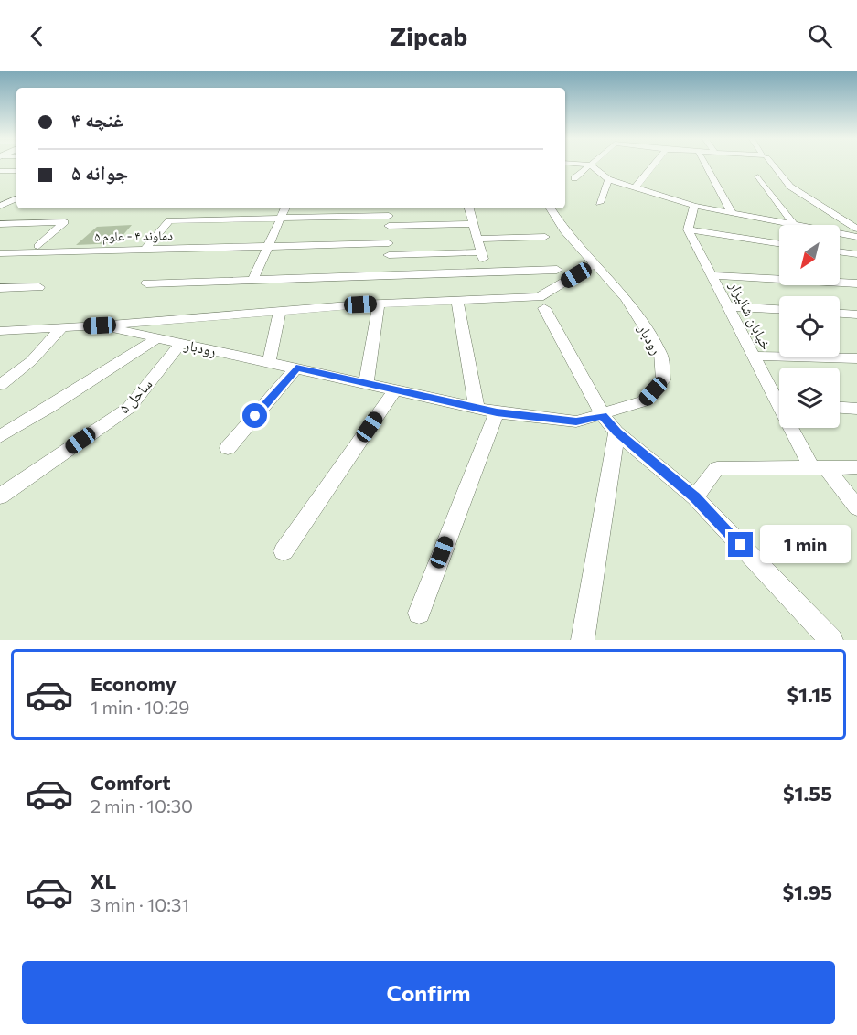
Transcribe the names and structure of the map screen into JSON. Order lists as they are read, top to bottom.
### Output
{
  "streets": {
    "street": [
      "دماوند ۴ - علوم ۵",
      "خیابان شالیزار",
      "رودبار",
      "ساحل ۵"
    ]
  },
  "crossings": [
    ["رودبار", "ساحل ۵"]
  ],
  "north": "bottom left",
  "page": {
    "header": "Zipcab",
    "banner": ["غنچه ۴", "جوانه ۵"],
    "bubble": "1 min",
    "list": [
      {
        "name": "Economy",
        "note": "1 min · 10:29",
        "value": "$1.15"
      },
      {
        "name": "Comfort",
        "note": "2 min · 10:30",
        "value": "$1.55"
      },
      {
        "name": "XL",
        "note": "3 min · 10:31",
        "value": "$1.95"
      }
    ],
    "buttons": "Confirm"
  }
}
